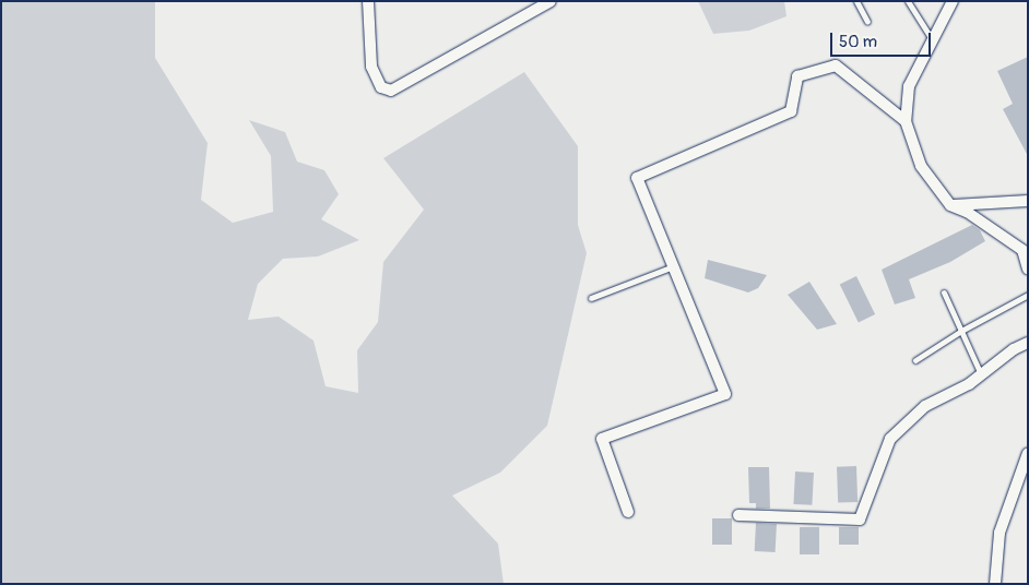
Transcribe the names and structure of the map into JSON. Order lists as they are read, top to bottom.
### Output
{
  "scale_bar": "50 m"
}
